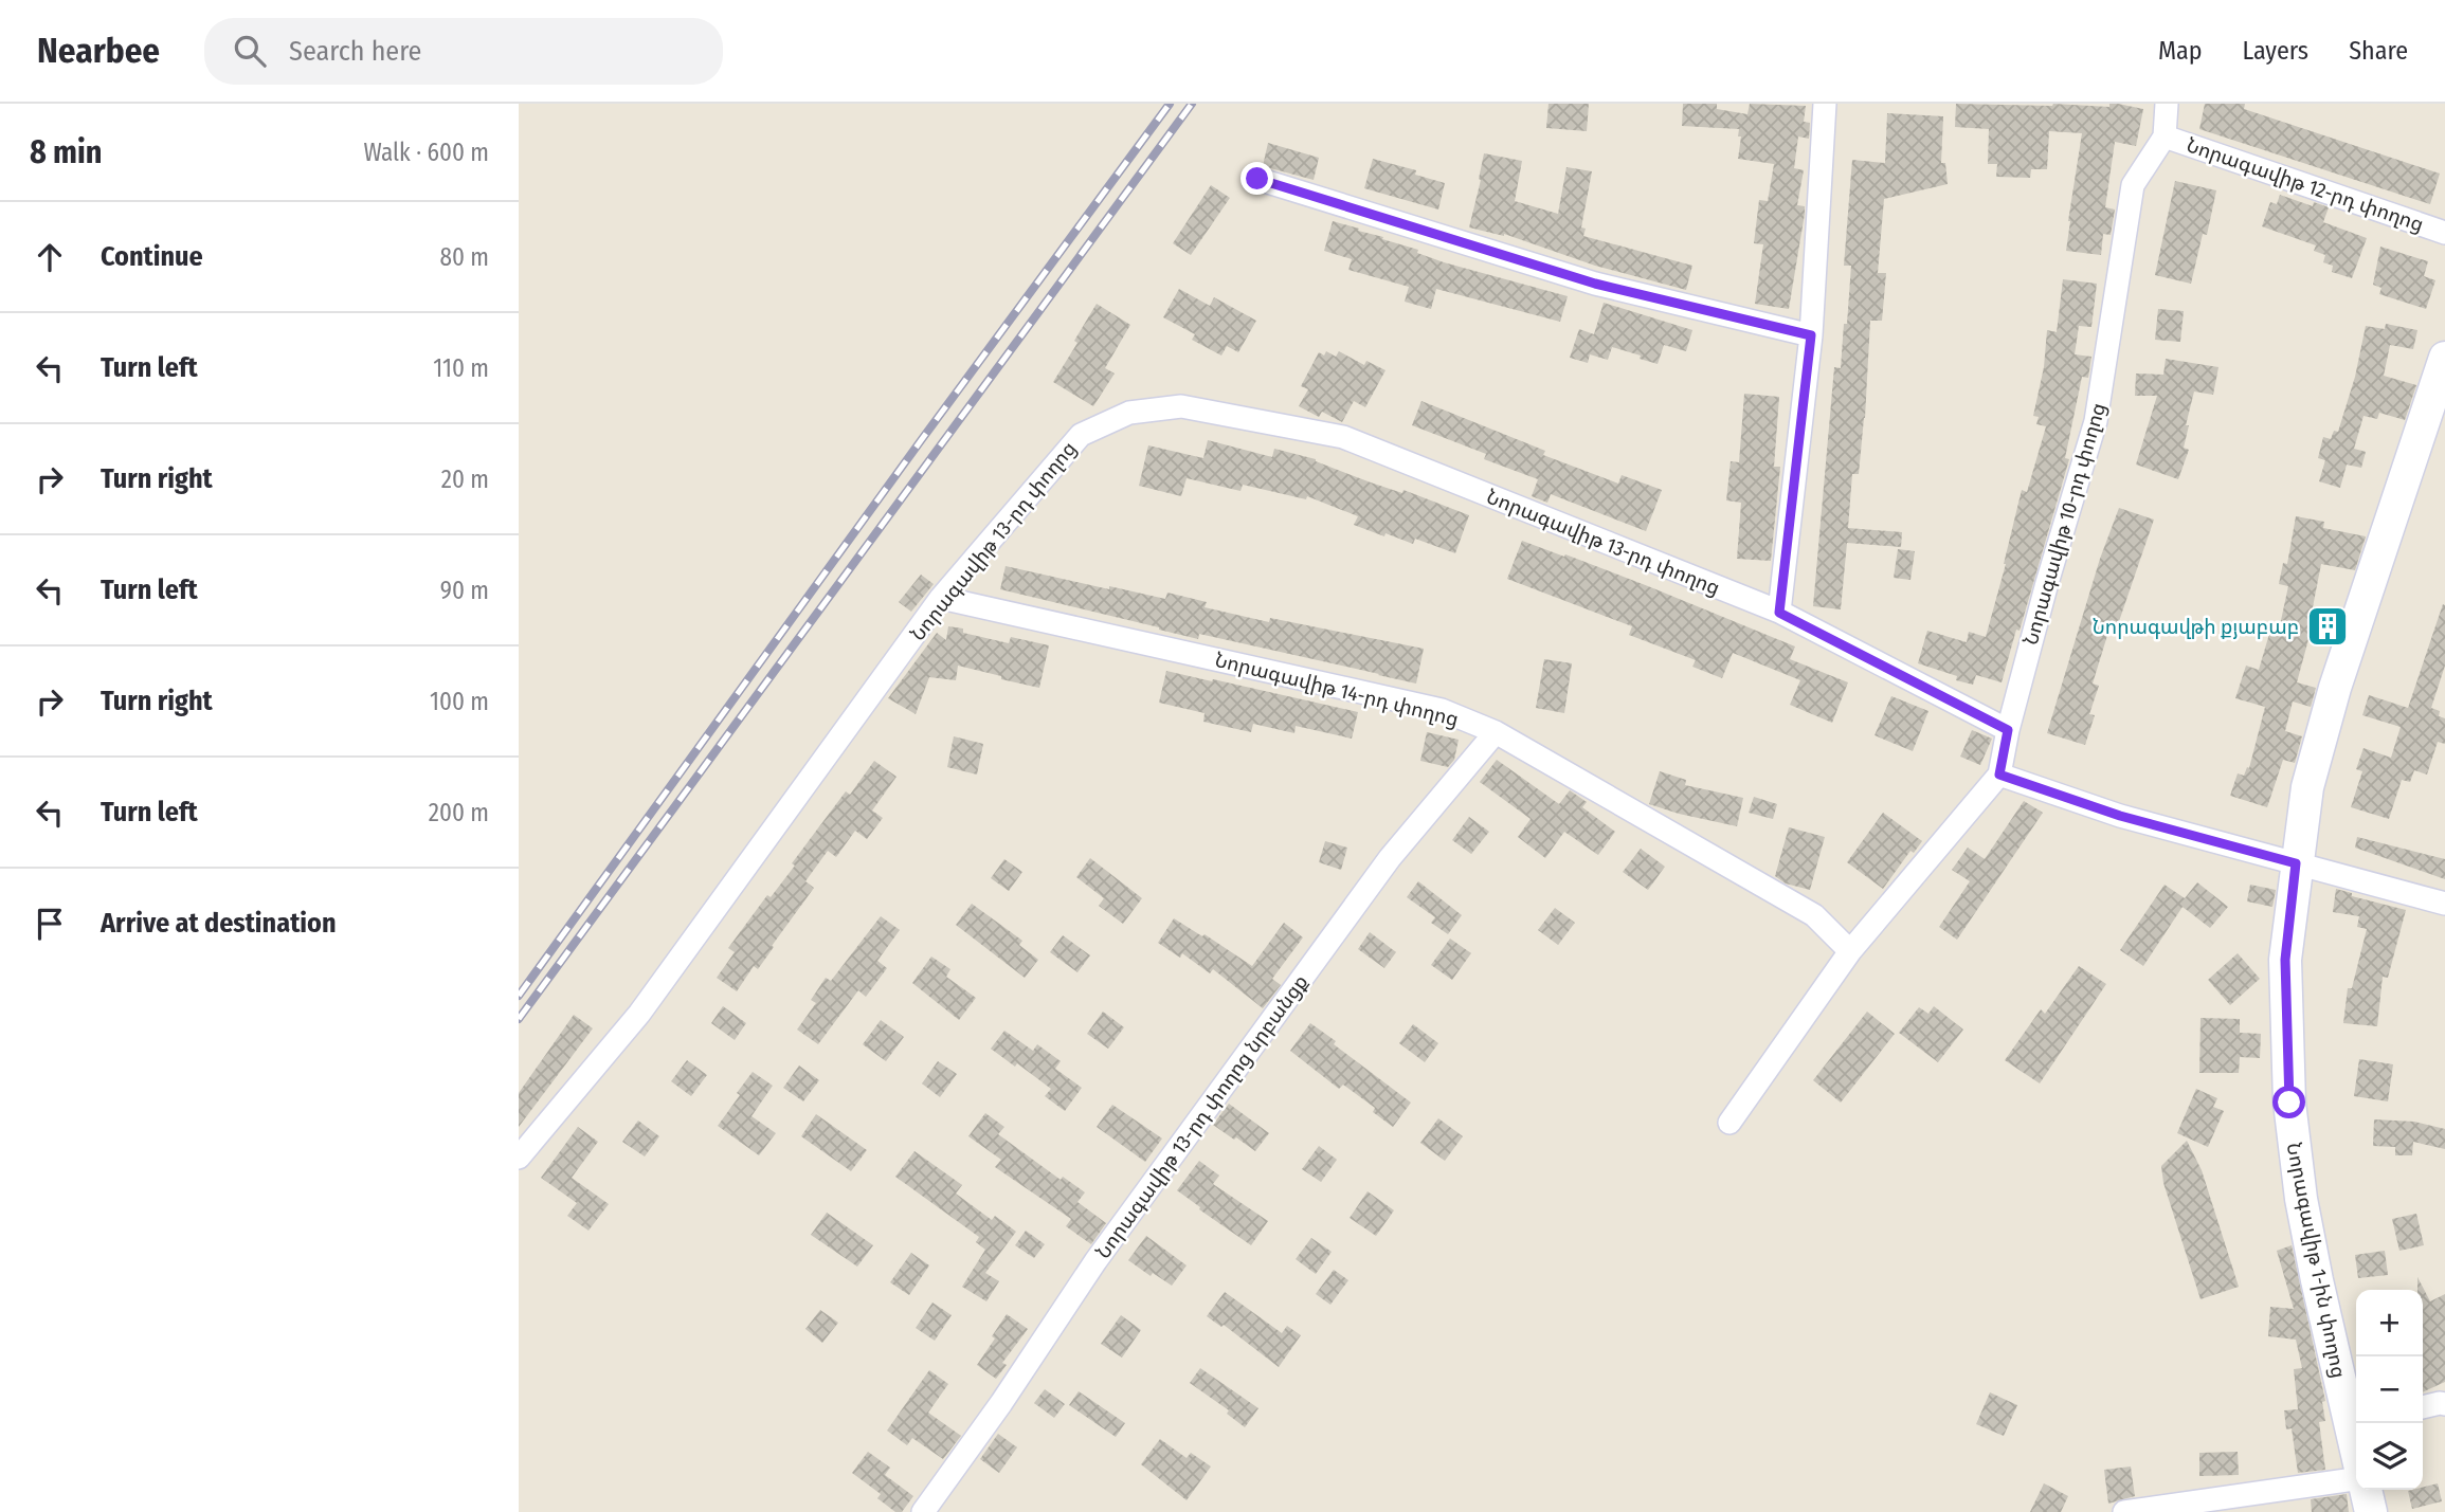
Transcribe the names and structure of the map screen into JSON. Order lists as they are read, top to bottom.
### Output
{
  "streets": {
    "main road": ["Նորագավիթ 1-ին փողոց"],
    "street": [
      "Նորագավիթ 12-րդ փողոց",
      "Նորագավիթ 10-րդ փողոց",
      "Նորագավիթ 13-րդ փողոց",
      "Նորագավիթ 14-րդ փողոց",
      "Նորագավիթ 13-րդ փողոց նրբանցք"
    ]
  },
  "crossings": [
    ["Նորագավիթ 12-րդ փողոց", "Նորագավիթ 10-րդ փողոց"],
    ["Նորագավիթ 10-րդ փողոց", "Նորագավիթ 13-րդ փողոց"],
    ["Նորագավիթ 10-րդ փողոց", "Նորագավիթ 14-րդ փողոց"],
    ["Նորագավիթ 13-րդ փողոց", "Նորագավիթ 14-րդ փողոց"],
    ["Նորագավիթ 14-րդ փողոց", "Նորագավիթ 13-րդ փողոց նրբանցք"]
  ],
  "places": {
    "building": ["Նորագավթի քյաբաբ"]
  },
  "page": {
    "header": "Nearbee",
    "search": "Search here",
    "nav": ["Map", "Layers", "Share"],
    "heading": ["8 min", "Walk · 600 m"],
    "list": [
      ["Continue", "80 m"],
      ["Turn left", "110 m"],
      ["Turn right", "20 m"],
      ["Turn left", "90 m"],
      ["Turn right", "100 m"],
      ["Turn left", "200 m"],
      "Arrive at destination"
    ],
    "map_buttons": ["+", "−"]
  }
}
